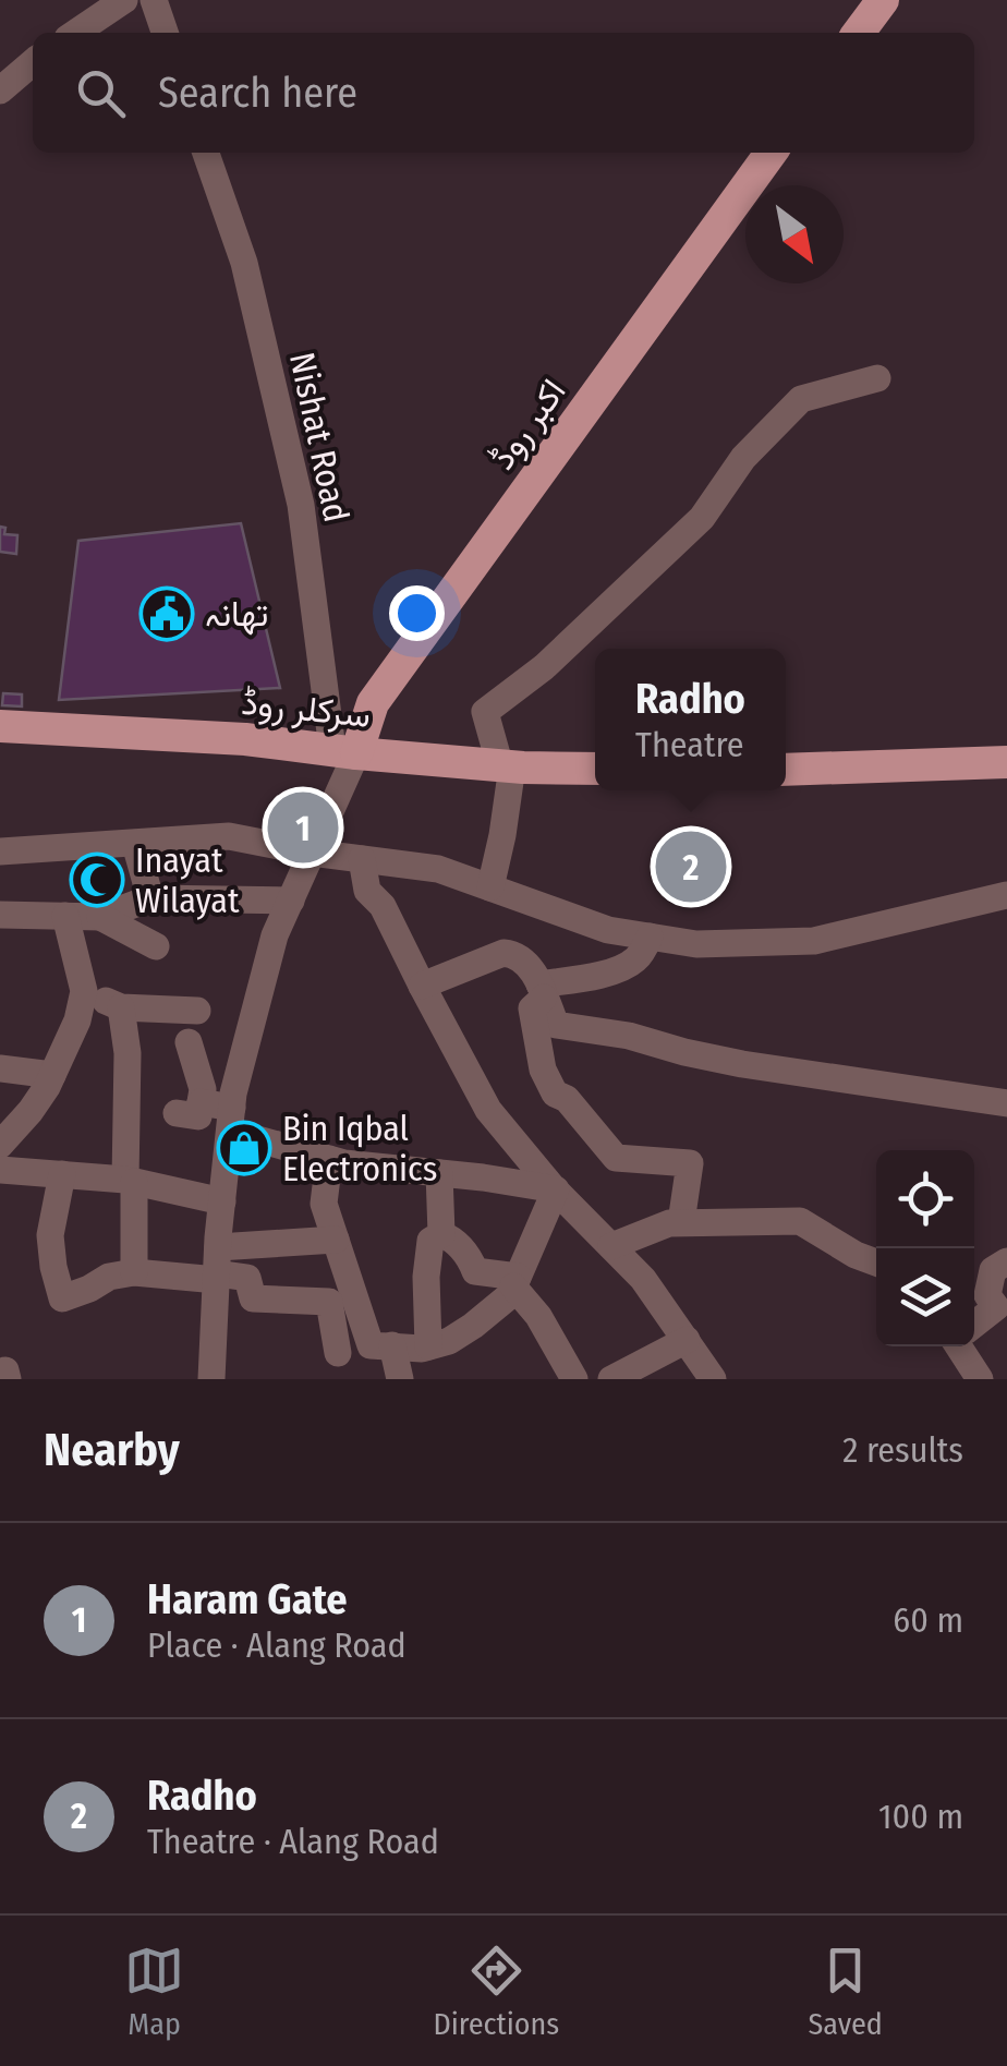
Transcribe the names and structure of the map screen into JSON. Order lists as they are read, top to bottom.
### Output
{
  "streets": {
    "main road": ["اکبر روڈ", "سرکلر روڈ"],
    "street": ["Nishat Road"]
  },
  "crossings": [
    ["اکبر روڈ", "Nishat Road"],
    ["اکبر روڈ", "سرکلر روڈ"],
    ["Nishat Road", "سرکلر روڈ"]
  ],
  "places": {
    "public building": ["تھانہ"],
    "mosque": ["Inayat Wilayat"],
    "shop": ["Bin Iqbal Electronics"]
  },
  "north": "bottom right",
  "page": {
    "search": "Search here",
    "popup": ["Radho", "Theatre"],
    "pins": ["1", "2"],
    "heading": ["Nearby", "2 results"],
    "list": [
      {
        "mark": "1",
        "name": "Haram Gate",
        "note": "Place · Alang Road",
        "value": "60 m"
      },
      {
        "mark": "2",
        "name": "Radho",
        "note": "Theatre · Alang Road",
        "value": "100 m"
      }
    ],
    "nav": ["Map", "Directions", "Saved"]
  }
}
